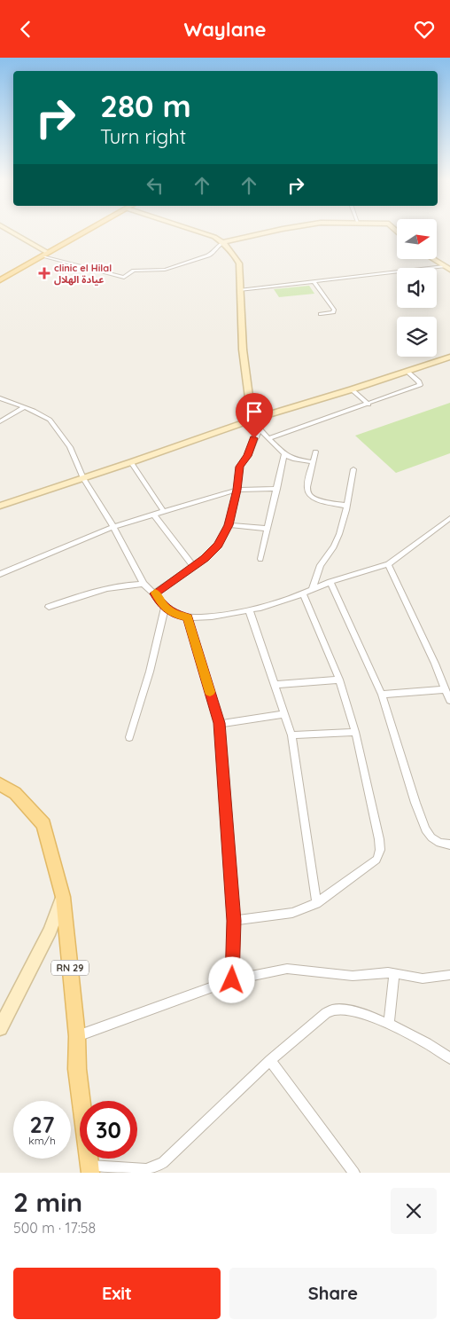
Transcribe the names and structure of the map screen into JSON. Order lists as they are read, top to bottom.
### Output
{
  "streets": {
    "main road": ["RN 29"]
  },
  "places": {
    "health": ["clinic el Hilal عيادة الهلال"]
  },
  "north": "right",
  "page": {
    "header": "Waylane",
    "turn": ["280 m", "Turn right"],
    "speed": "27 km/h",
    "limit": "30",
    "heading": ["2 min", "500 m · 17:58"],
    "buttons": ["Exit", "Share"]
  }
}
